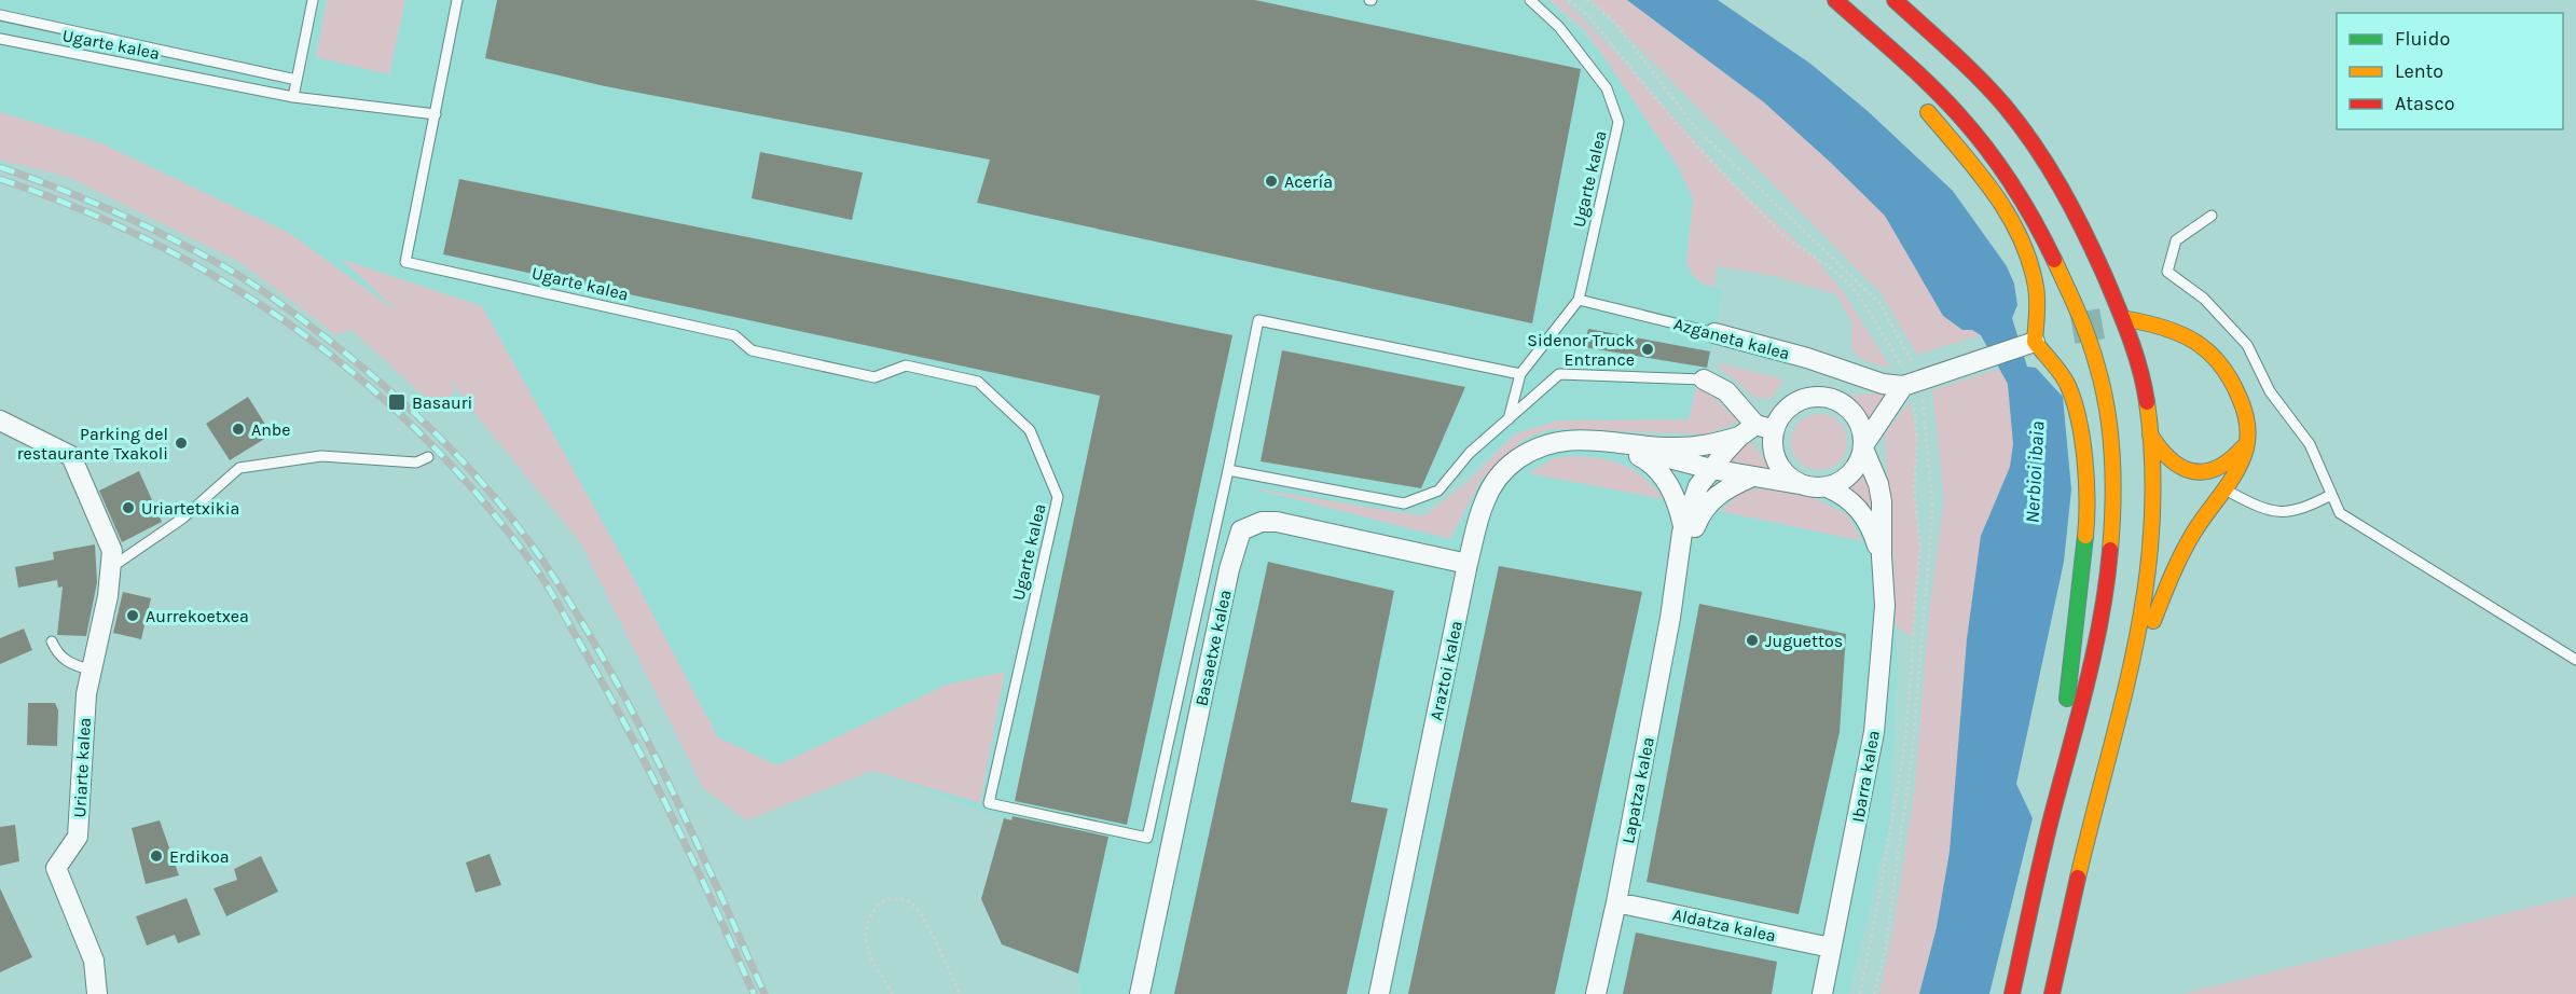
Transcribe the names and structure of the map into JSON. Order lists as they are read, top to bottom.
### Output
{
  "streets": {
    "street": [
      "Azganeta kalea",
      "Basaetxe kalea",
      "Araztoi kalea",
      "Uriarte kalea",
      "Ibarra kalea",
      "Lapatza kalea",
      "Aldatza kalea"
    ],
    "lane": ["Ugarte kalea"]
  },
  "crossings": [
    ["Ugarte kalea", "Azganeta kalea"],
    ["Azganeta kalea", "Araztoi kalea"],
    ["Azganeta kalea", "Ibarra kalea"],
    ["Azganeta kalea", "Lapatza kalea"],
    ["Basaetxe kalea", "Araztoi kalea"],
    ["Ibarra kalea", "Aldatza kalea"],
    ["Lapatza kalea", "Aldatza kalea"]
  ],
  "water": ["Nerbioi ibaia"],
  "places": {
    "other": [
      "Acería",
      "Sidenor Truck Entrance",
      "Anbe",
      "Parking del restaurante Txakoli",
      "Uriartetxikia",
      "Aurrekoetxea",
      "Juguettos",
      "Erdikoa"
    ],
    "transit": ["Basauri"]
  },
  "legend": ["Fluido", "Lento", "Atasco"]
}
